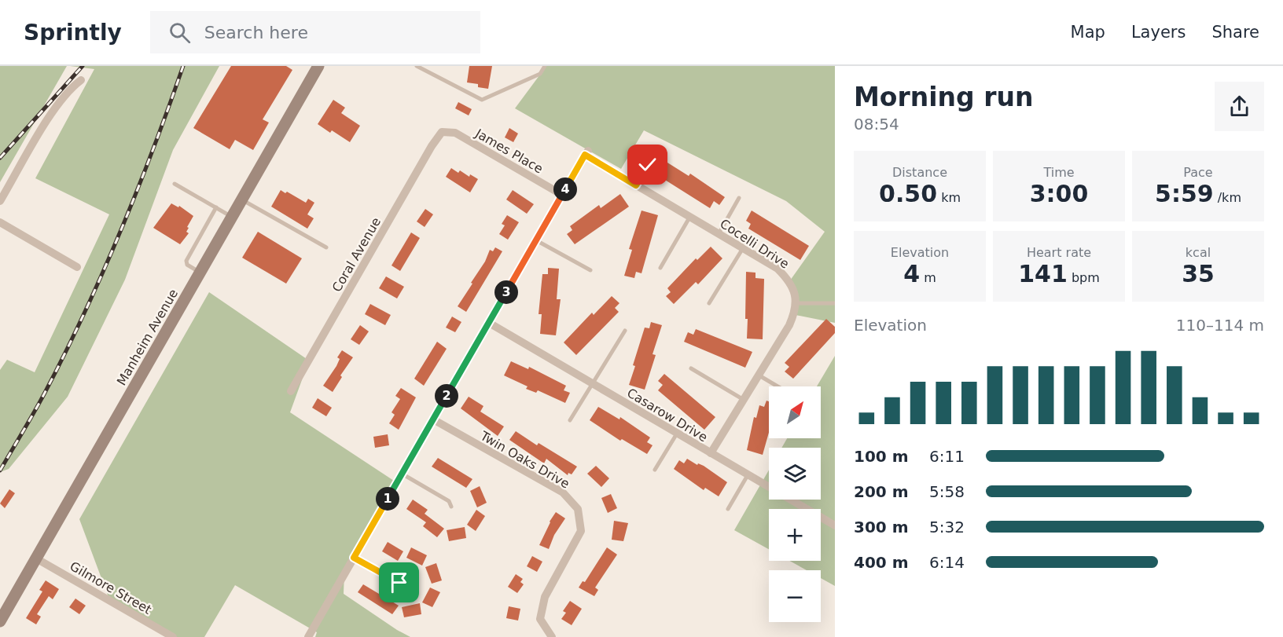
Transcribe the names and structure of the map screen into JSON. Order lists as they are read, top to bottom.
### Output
{
  "streets": {
    "street": [
      "James Place",
      "Cocelli Drive",
      "Coral Avenue",
      "Manheim Avenue",
      "Casarow Drive",
      "Twin Oaks Drive",
      "Gilmore Street"
    ]
  },
  "crossings": [
    ["James Place", "Cocelli Drive"],
    ["James Place", "Coral Avenue"],
    ["Manheim Avenue", "Gilmore Street"]
  ],
  "north": "top right",
  "page": {
    "header": "Sprintly",
    "search": "Search here",
    "nav": ["Map", "Layers", "Share"],
    "heading": ["Morning run", "08:54"],
    "stats": [
      ["Distance", "0.50 km"],
      ["Time", "3:00"],
      ["Pace", "5:59 /km"],
      ["Elevation", "4 m"],
      ["Heart rate", "141 bpm"],
      ["kcal", "35"]
    ],
    "pins": [
      "4",
      "3",
      "2",
      "1"
    ],
    "chart": ["Elevation", "110–114 m"],
    "map_buttons": ["+", "−"],
    "list": [
      {
        "name": "100 m",
        "note": "6:11"
      },
      {
        "name": "200 m",
        "note": "5:58"
      },
      {
        "name": "300 m",
        "note": "5:32"
      },
      {
        "name": "400 m",
        "note": "6:14"
      }
    ]
  }
}
